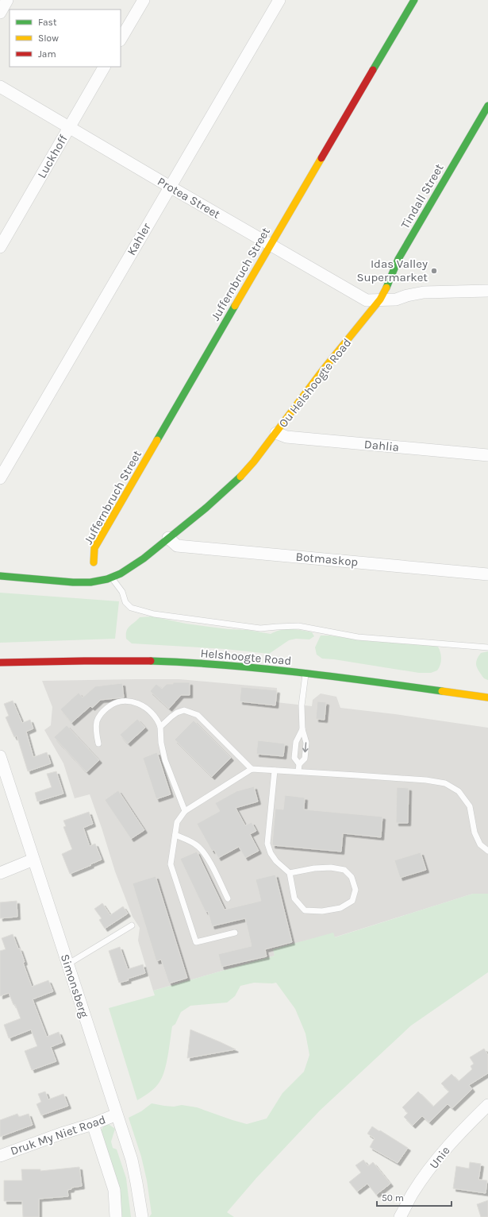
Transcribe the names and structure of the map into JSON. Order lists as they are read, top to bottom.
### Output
{
  "streets": {
    "street": [
      "Luckhoff",
      "Tindall Street",
      "Protea Street",
      "Kahler",
      "Juffernbruch Street",
      "Ou Helshoogte Road",
      "Dahlia",
      "Botmaskop",
      "Helshoogte Road",
      "Simonsberg",
      "Druk My Niet Road",
      "Unie"
    ]
  },
  "crossings": [
    ["Luckhoff", "Protea Street"],
    ["Tindall Street", "Protea Street"],
    ["Tindall Street", "Ou Helshoogte Road"],
    ["Protea Street", "Kahler"],
    ["Protea Street", "Juffernbruch Street"],
    ["Protea Street", "Ou Helshoogte Road"],
    ["Ou Helshoogte Road", "Dahlia"],
    ["Ou Helshoogte Road", "Botmaskop"],
    ["Simonsberg", "Druk My Niet Road"]
  ],
  "places": ["Idas Valley Supermarket"],
  "legend": ["Fast", "Slow", "Jam"],
  "scale_bar": "50 m"
}
